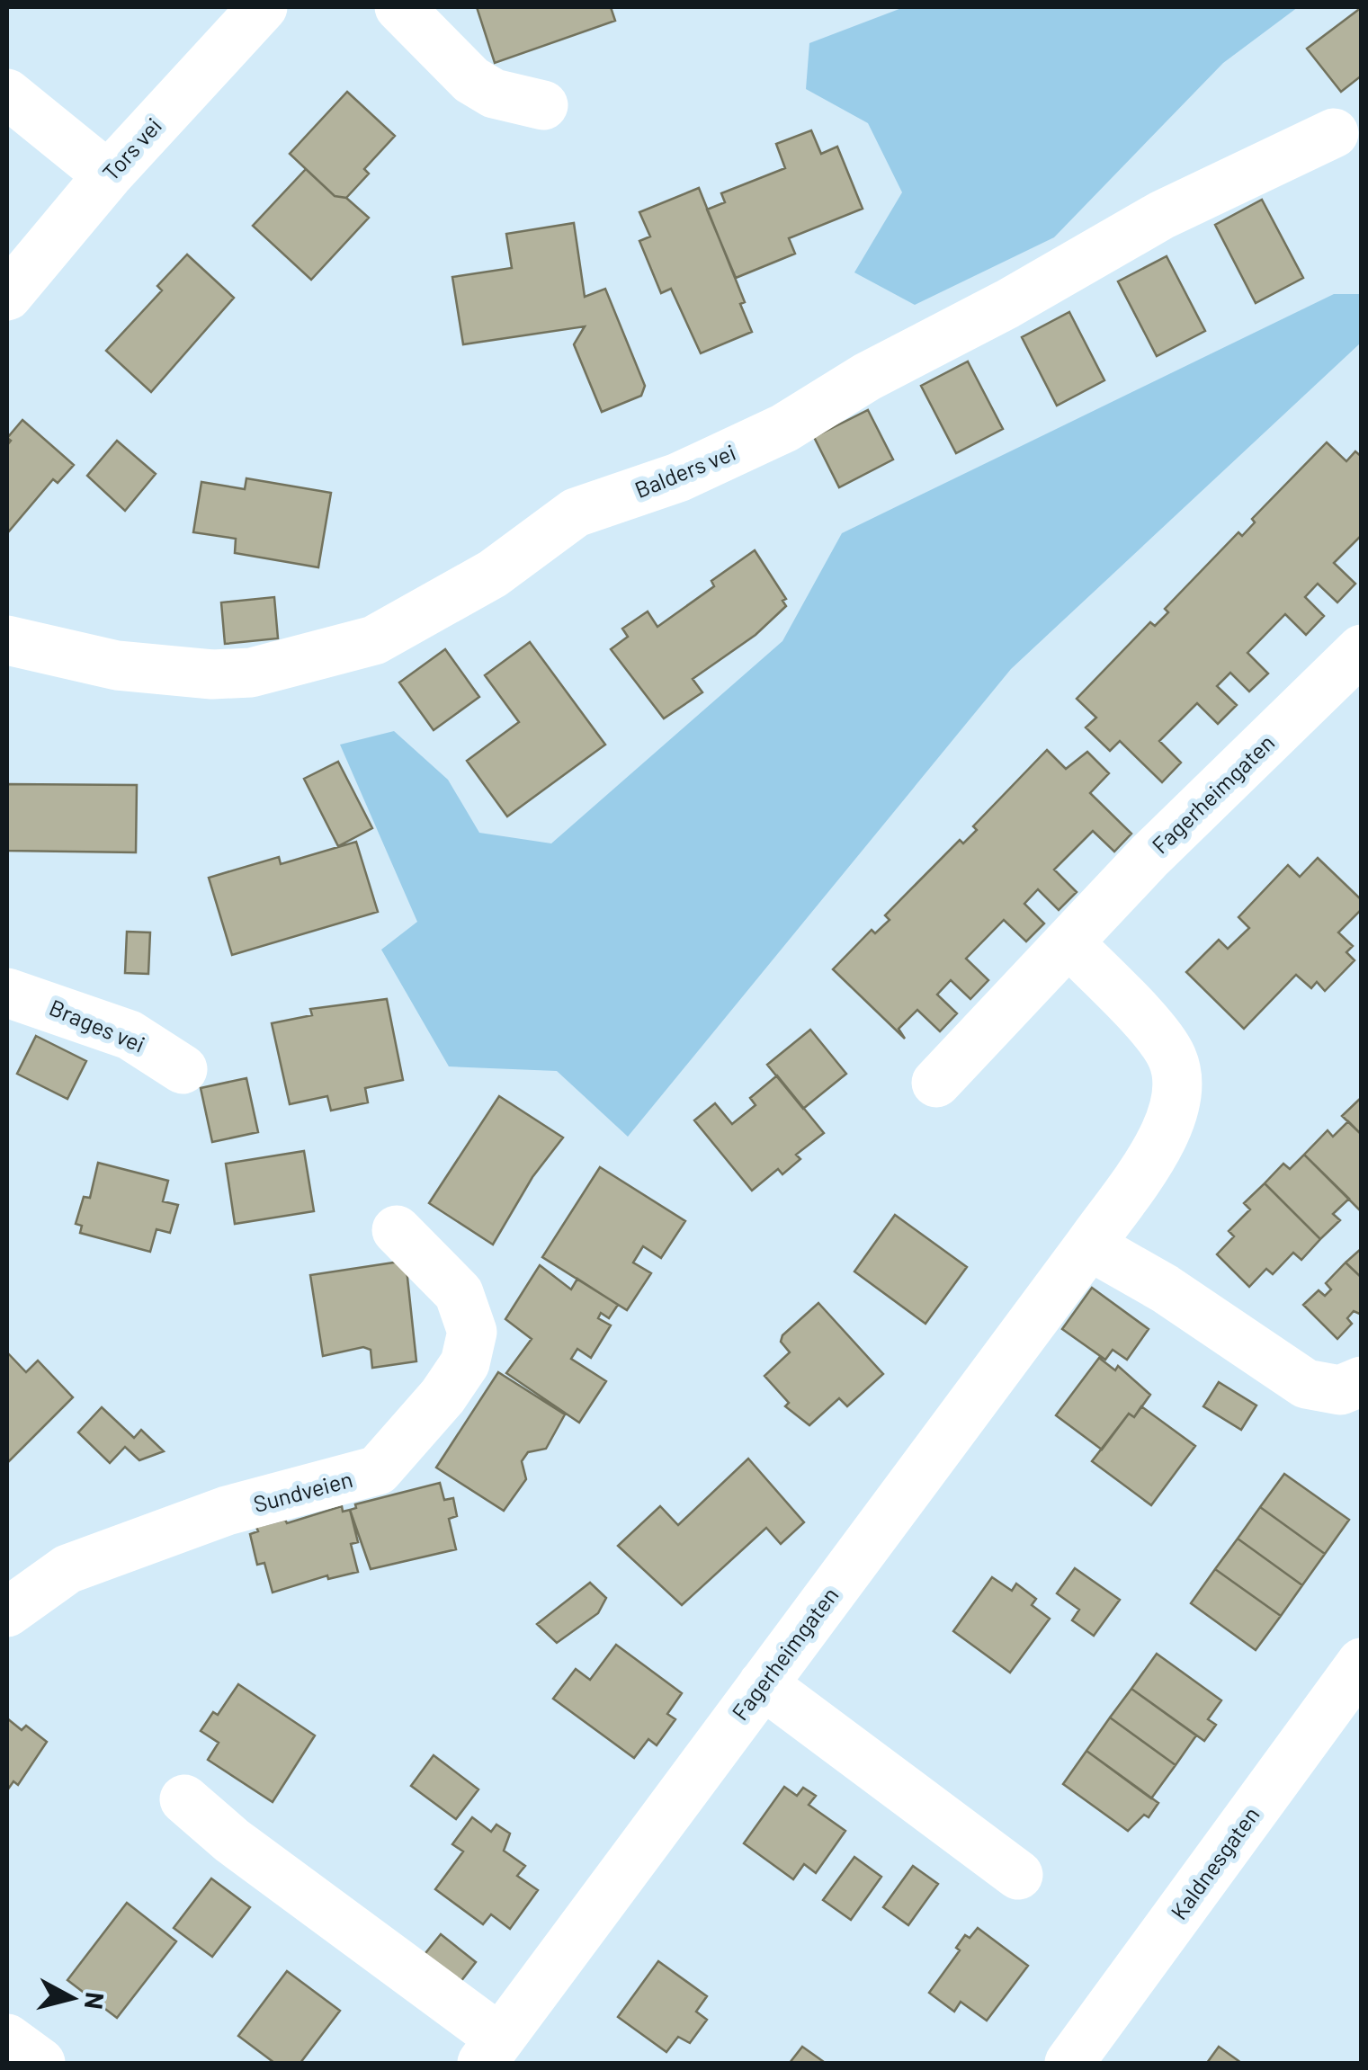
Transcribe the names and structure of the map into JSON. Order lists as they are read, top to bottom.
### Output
{
  "streets": {
    "street": [
      "Tors vei",
      "Balders vei",
      "Fagerheimgaten",
      "Brages vei",
      "Sundveien",
      "Kaldnesgaten"
    ]
  },
  "north": "right"
}
